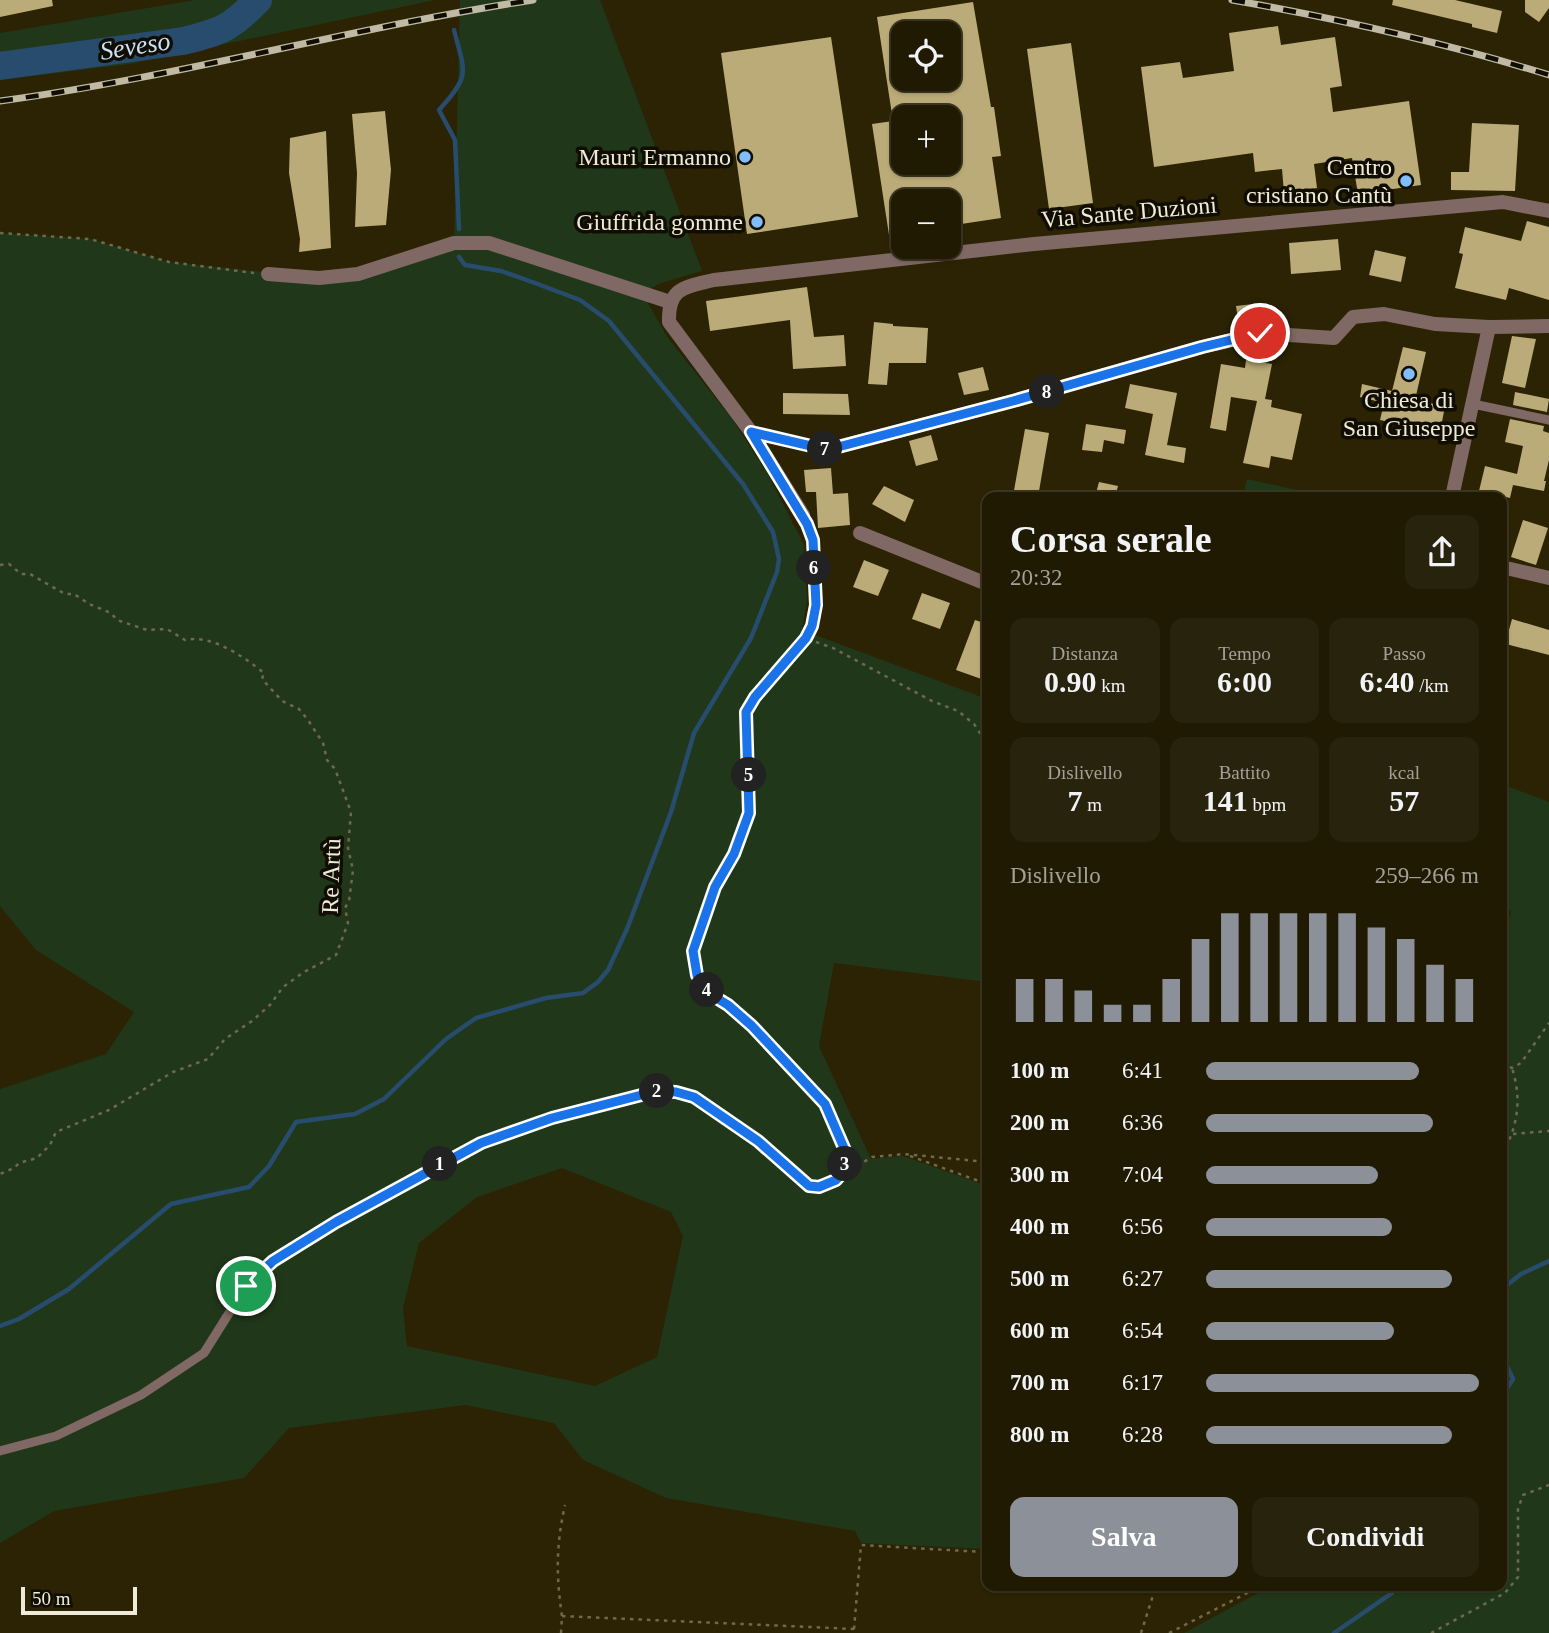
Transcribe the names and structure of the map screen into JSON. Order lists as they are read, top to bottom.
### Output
{
  "streets": {
    "street": ["Via Sante Duzioni"],
    "path": ["Re Artù"]
  },
  "water": ["Seveso"],
  "places": [
    "Mauri Ermanno",
    "Centro cristiano Cantù",
    "Giuffrida gomme",
    "Chiesa di San Giuseppe"
  ],
  "scale_bar": "50 m",
  "page": {
    "map_buttons": ["+", "−"],
    "pins": [
      "8",
      "7",
      "6",
      "5",
      "4",
      "2",
      "1",
      "3"
    ],
    "heading": ["Corsa serale", "20:32"],
    "stats": [
      ["Distanza", "0.90 km"],
      ["Tempo", "6:00"],
      ["Passo", "6:40 /km"],
      ["Dislivello", "7 m"],
      ["Battito", "141 bpm"],
      ["kcal", "57"]
    ],
    "chart": ["Dislivello", "259–266 m"],
    "list": [
      {
        "name": "100 m",
        "note": "6:41"
      },
      {
        "name": "200 m",
        "note": "6:36"
      },
      {
        "name": "300 m",
        "note": "7:04"
      },
      {
        "name": "400 m",
        "note": "6:56"
      },
      {
        "name": "500 m",
        "note": "6:27"
      },
      {
        "name": "600 m",
        "note": "6:54"
      },
      {
        "name": "700 m",
        "note": "6:17"
      },
      {
        "name": "800 m",
        "note": "6:28"
      }
    ],
    "buttons": ["Salva", "Condividi"],
    "scale": "50 m"
  }
}
